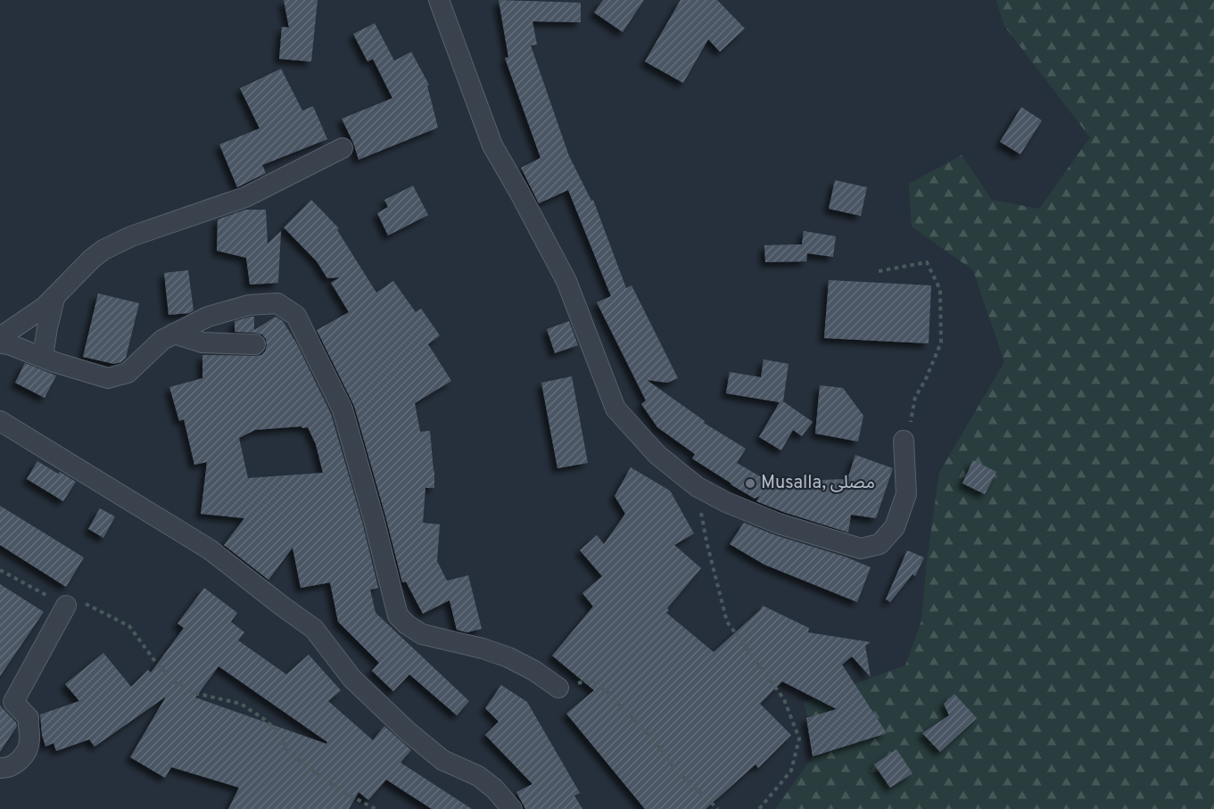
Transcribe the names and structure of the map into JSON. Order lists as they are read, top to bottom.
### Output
{
  "places": ["Musalla, مصلى"]
}
